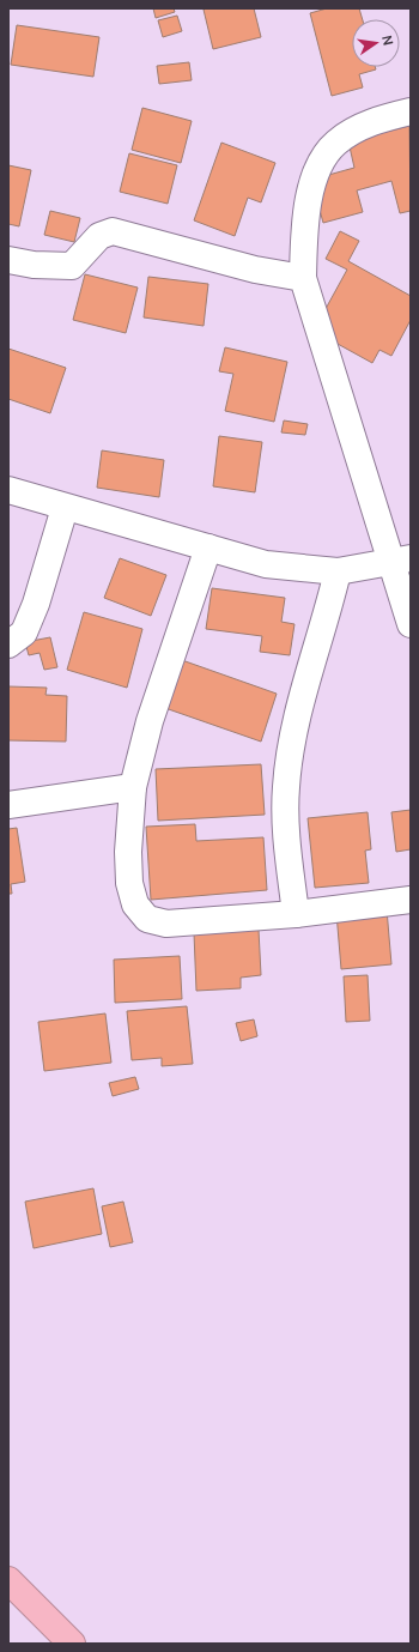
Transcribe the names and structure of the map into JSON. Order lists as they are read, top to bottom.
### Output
{
  "north": "right"
}
